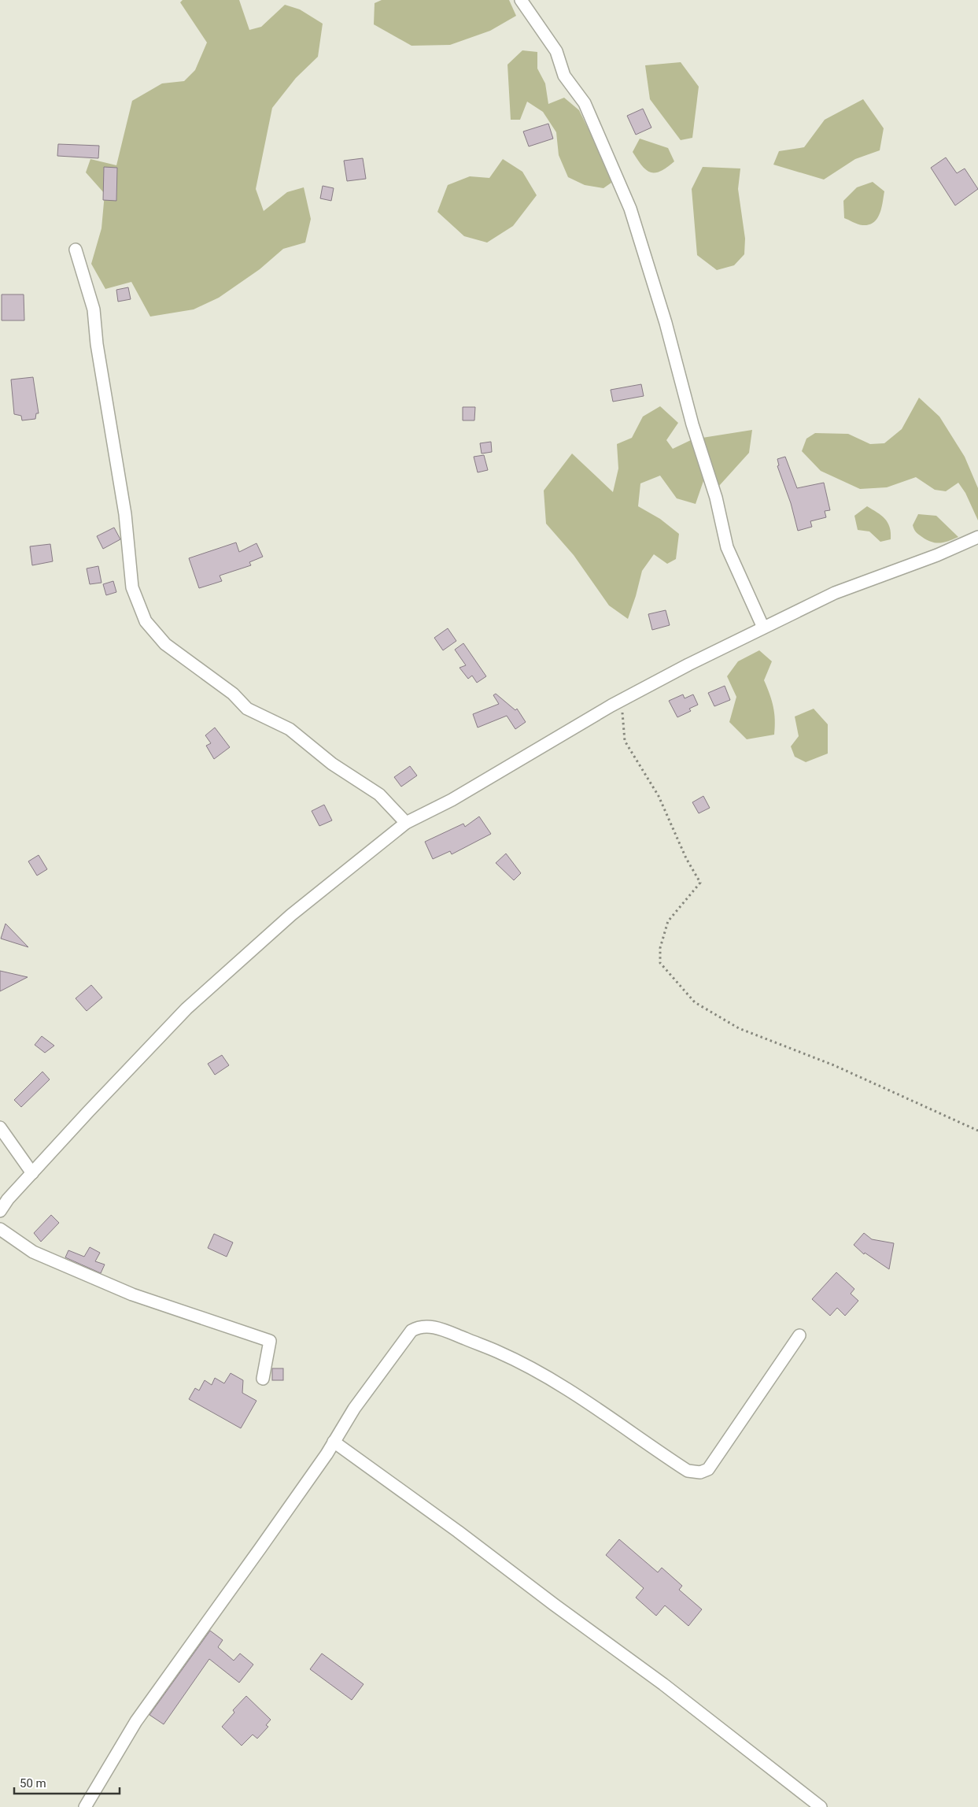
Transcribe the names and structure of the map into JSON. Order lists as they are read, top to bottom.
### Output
{
  "scale_bar": "50 m"
}
